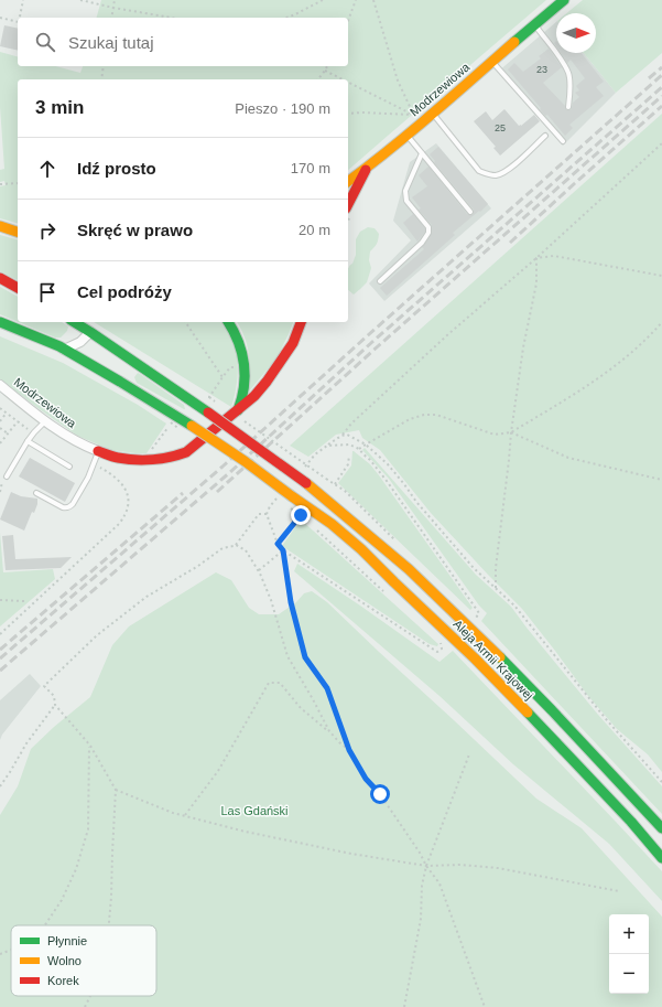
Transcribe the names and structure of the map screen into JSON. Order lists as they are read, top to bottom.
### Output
{
  "streets": {
    "main road": ["Modrzewiowa", "Aleja Armii Krajowej"]
  },
  "parks": ["Las Gdański"],
  "house_numbers": ["23", "25"],
  "legend": ["Płynnie", "Wolno", "Korek"],
  "north": "right",
  "page": {
    "search": "Szukaj tutaj",
    "heading": ["3 min", "Pieszo · 190 m"],
    "list": [
      ["Idź prosto", "170 m"],
      ["Skręć w prawo", "20 m"],
      "Cel podróży"
    ],
    "map_buttons": ["+", "−"]
  }
}
